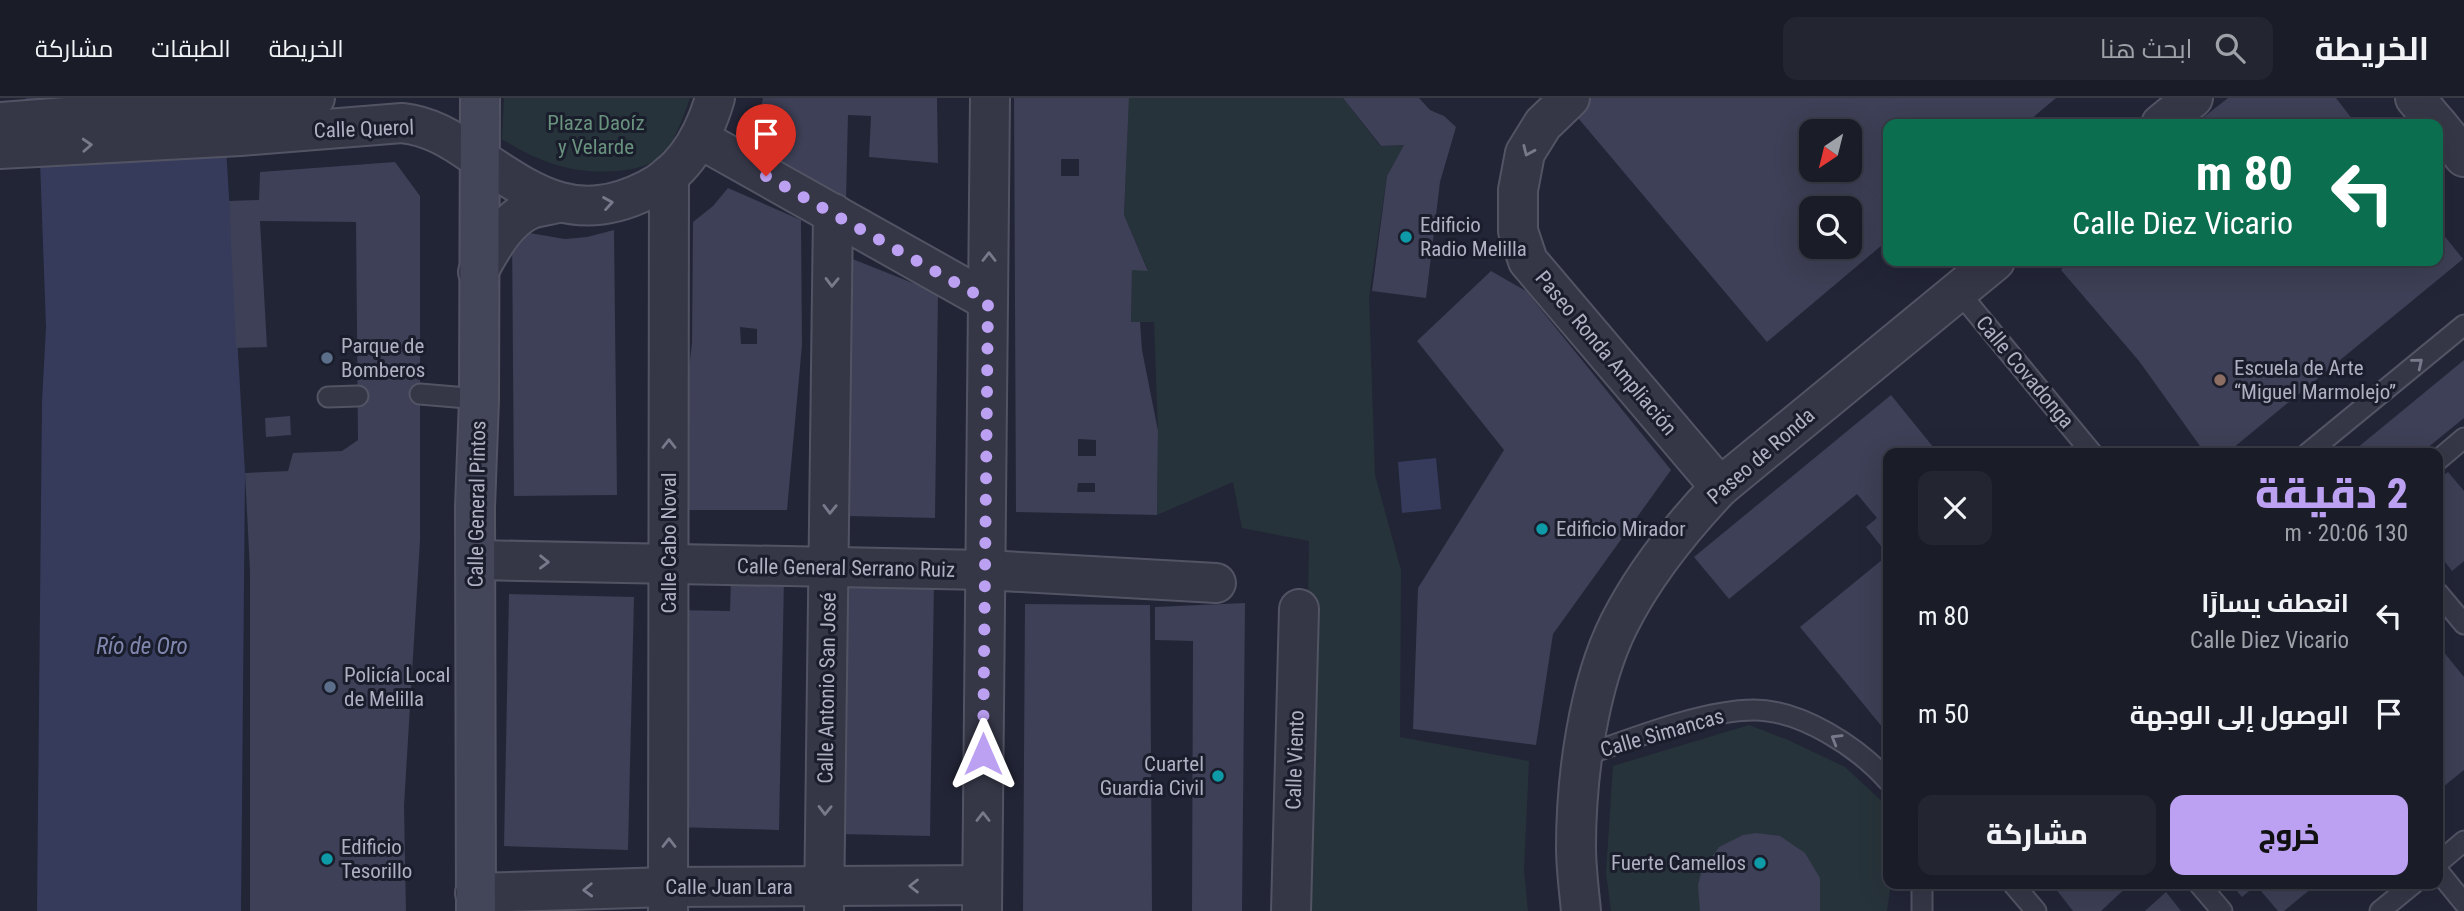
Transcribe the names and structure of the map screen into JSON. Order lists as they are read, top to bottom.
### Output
{
  "streets": {
    "street": [
      "Calle Querol",
      "Paseo Ronda Ampliación",
      "Paseo de Ronda",
      "Calle General Pintos",
      "Calle Cabo Noval",
      "Calle General Serrano Ruiz",
      "Calle Antonio San José",
      "Calle Viento",
      "Calle Juan Lara"
    ],
    "lane": ["Calle Covadonga", "Calle Simancas"]
  },
  "crossings": [
    ["Calle Querol", "Calle General Pintos"],
    ["Paseo Ronda Ampliación", "Paseo de Ronda"],
    ["Calle Covadonga", "Paseo de Ronda"],
    ["Paseo de Ronda", "Calle Simancas"],
    ["Calle General Pintos", "Calle General Serrano Ruiz"],
    ["Calle General Pintos", "Calle Juan Lara"],
    ["Calle Cabo Noval", "Calle General Serrano Ruiz"],
    ["Calle Cabo Noval", "Calle Juan Lara"],
    ["Calle General Serrano Ruiz", "Calle Antonio San José"],
    ["Calle Antonio San José", "Calle Juan Lara"]
  ],
  "one_way": ["Paseo Ronda Ampliación", "Calle Simancas", "Calle Juan Lara"],
  "water": ["Río de Oro"],
  "parks": ["Plaza Daoíz y Velarde"],
  "places": [
    "Edificio Radio Melilla",
    "Parque de Bomberos",
    "Escuela de Arte “Miguel Marmolejo”",
    "Edificio Mirador",
    "Policía Local de Melilla",
    "Cuartel Guardia Civil",
    "Edificio Tesorillo",
    "Fuerte Camellos"
  ],
  "north": "bottom left",
  "page": {
    "header": "الخريطة",
    "search": "ابحث هنا",
    "nav": ["الخريطة", "الطبقات", "مشاركة"],
    "turn": ["80 m", "Calle Diez Vicario"],
    "heading": ["2 دقيقة", "130 m · 20:06"],
    "list": [
      {
        "name": "انعطف يسارًا",
        "note": "Calle Diez Vicario",
        "value": "80 m"
      },
      {
        "name": "الوصول إلى الوجهة",
        "value": "50 m"
      }
    ],
    "buttons": ["خروج", "مشاركة"]
  }
}
